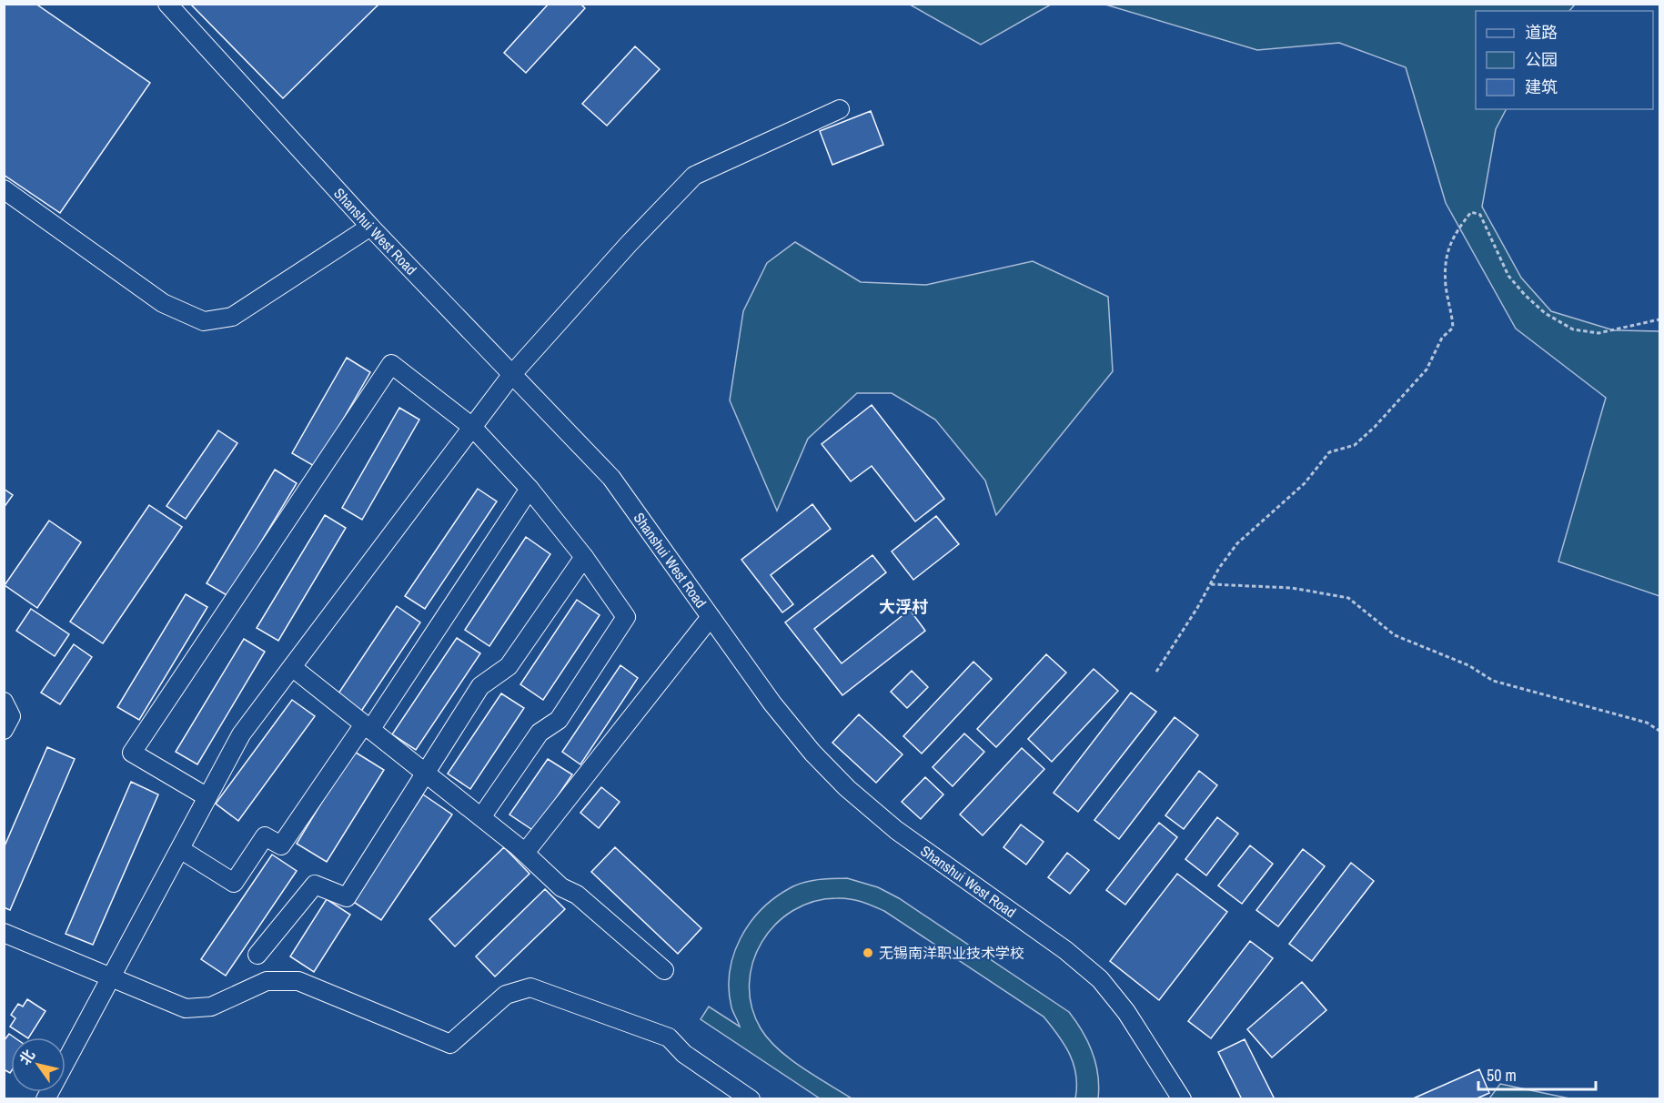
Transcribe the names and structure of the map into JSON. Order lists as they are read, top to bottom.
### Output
{
  "streets": {
    "street": ["Shanshui West Road"]
  },
  "districts": ["大浮村"],
  "places": ["无锡南洋职业技术学校"],
  "legend": ["道路", "公园", "建筑"],
  "scale_bar": "50 m",
  "north": "top left"
}
